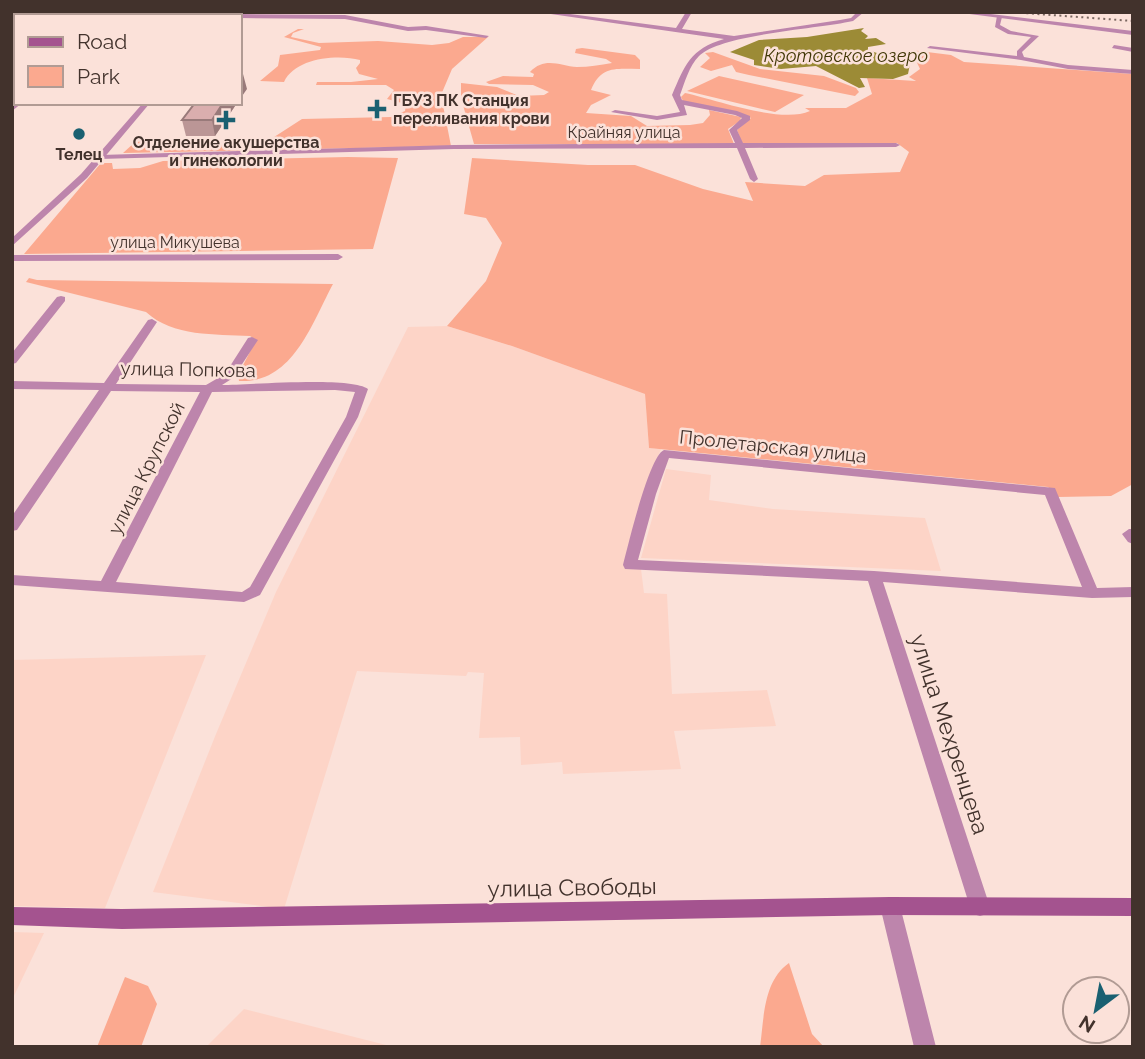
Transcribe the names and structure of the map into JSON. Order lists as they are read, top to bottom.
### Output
{
  "streets": {
    "main road": ["улица Свободы"],
    "street": [
      "Крайняя улица",
      "улица Микушева",
      "улица Попкова",
      "Пролетарская улица",
      "улица Крупской",
      "улица Мехренцева"
    ]
  },
  "crossings": [
    ["улица Попкова", "улица Крупской"],
    ["Пролетарская улица", "улица Мехренцева"],
    ["улица Мехренцева", "улица Свободы"]
  ],
  "water": ["Кротовское озеро"],
  "places": {
    "health": ["ГБУЗ ПК Станция переливания крови", "Отделение акушерства и гинекологии"],
    "other": ["Телец"]
  },
  "legend": ["Road", "Park"],
  "north": "bottom left"
}
